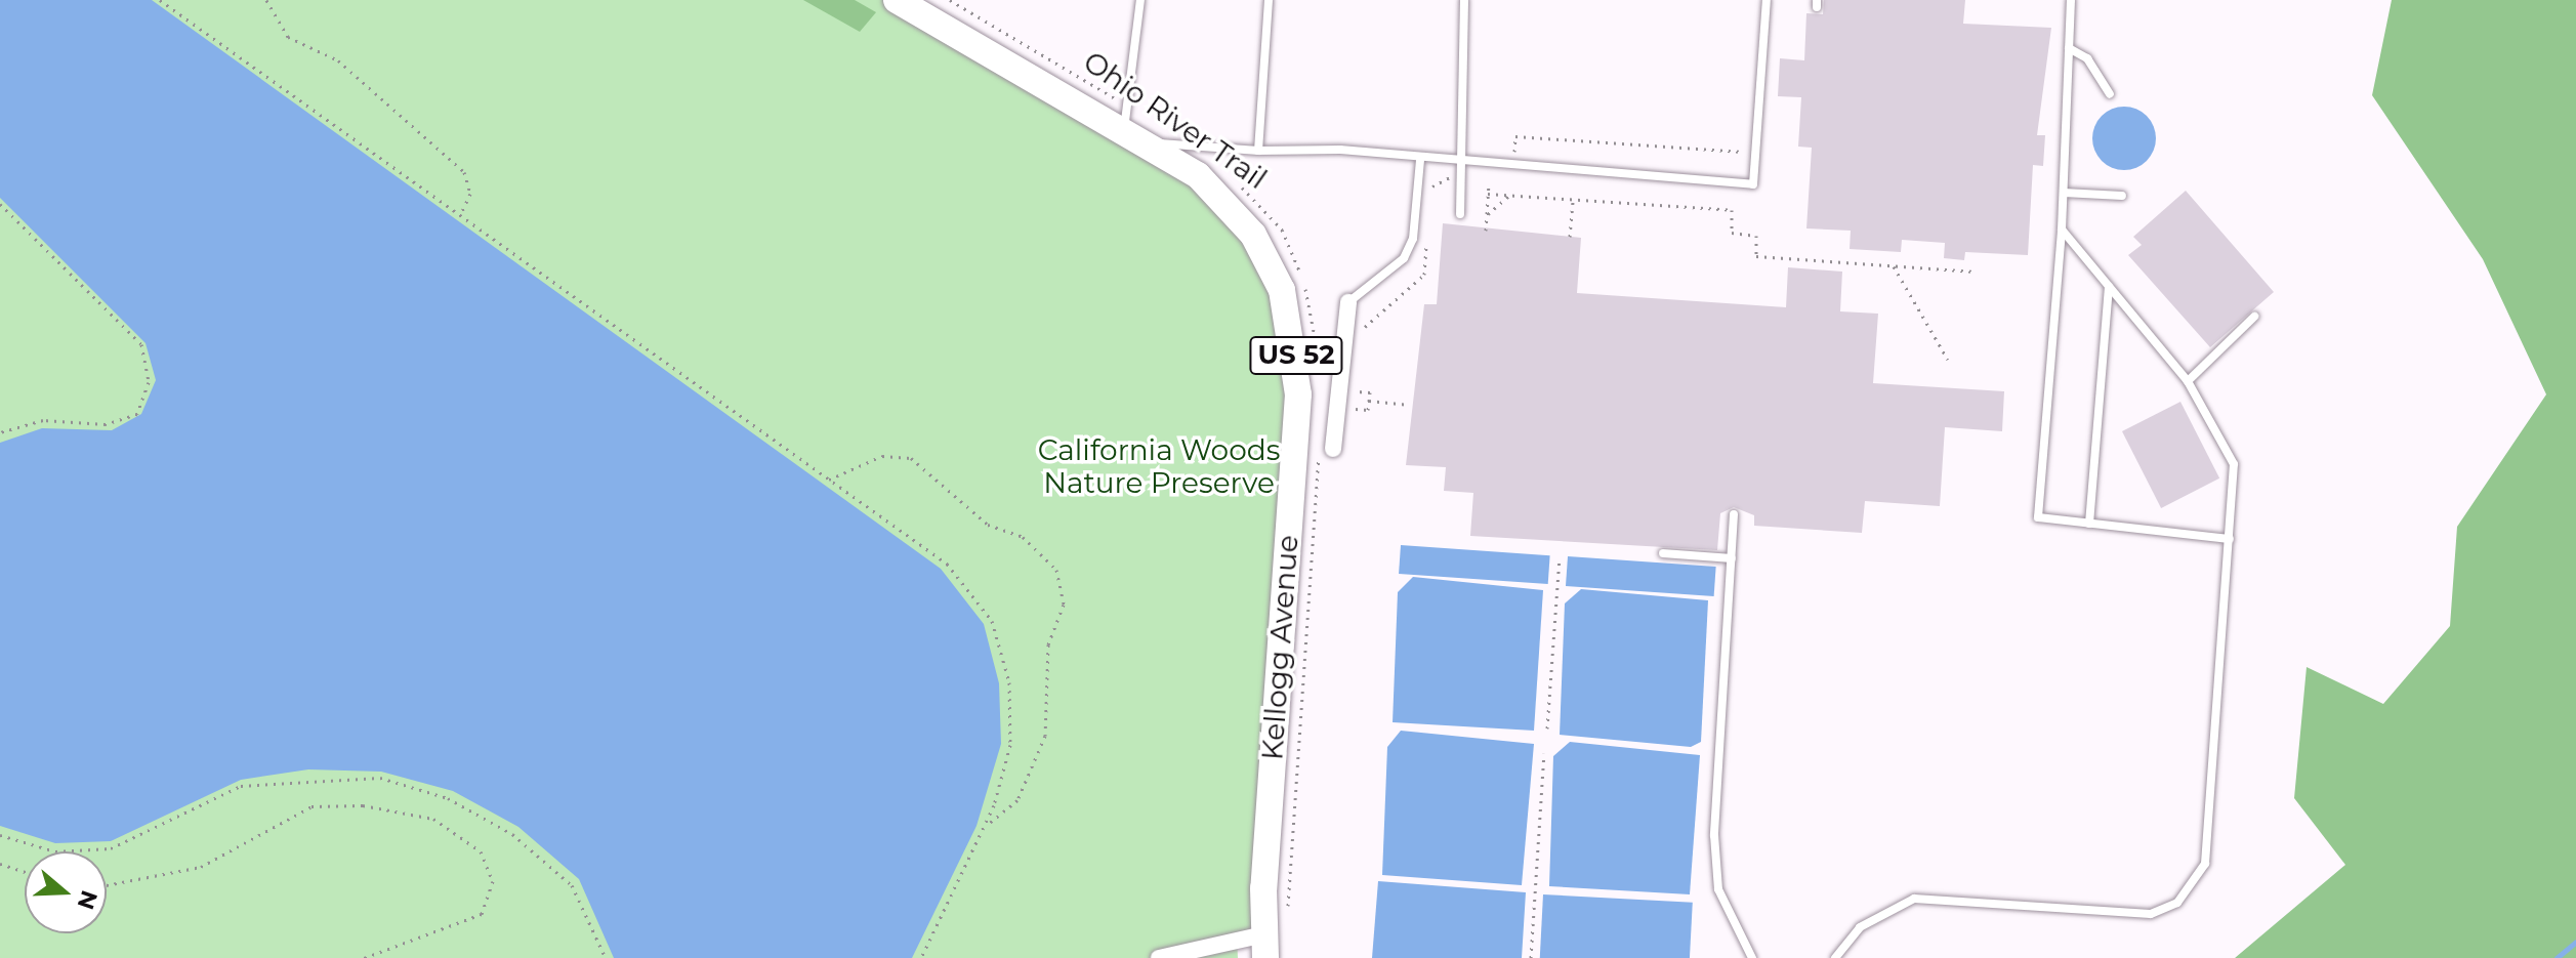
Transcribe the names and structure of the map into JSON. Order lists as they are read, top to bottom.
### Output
{
  "streets": {
    "main road": ["US 52", "Kellogg Avenue"],
    "path": ["Ohio River Trail"]
  },
  "crossings": [
    ["Ohio River Trail", "Kellogg Avenue"]
  ],
  "parks": ["California Woods Nature Preserve"],
  "north": "right"
}
